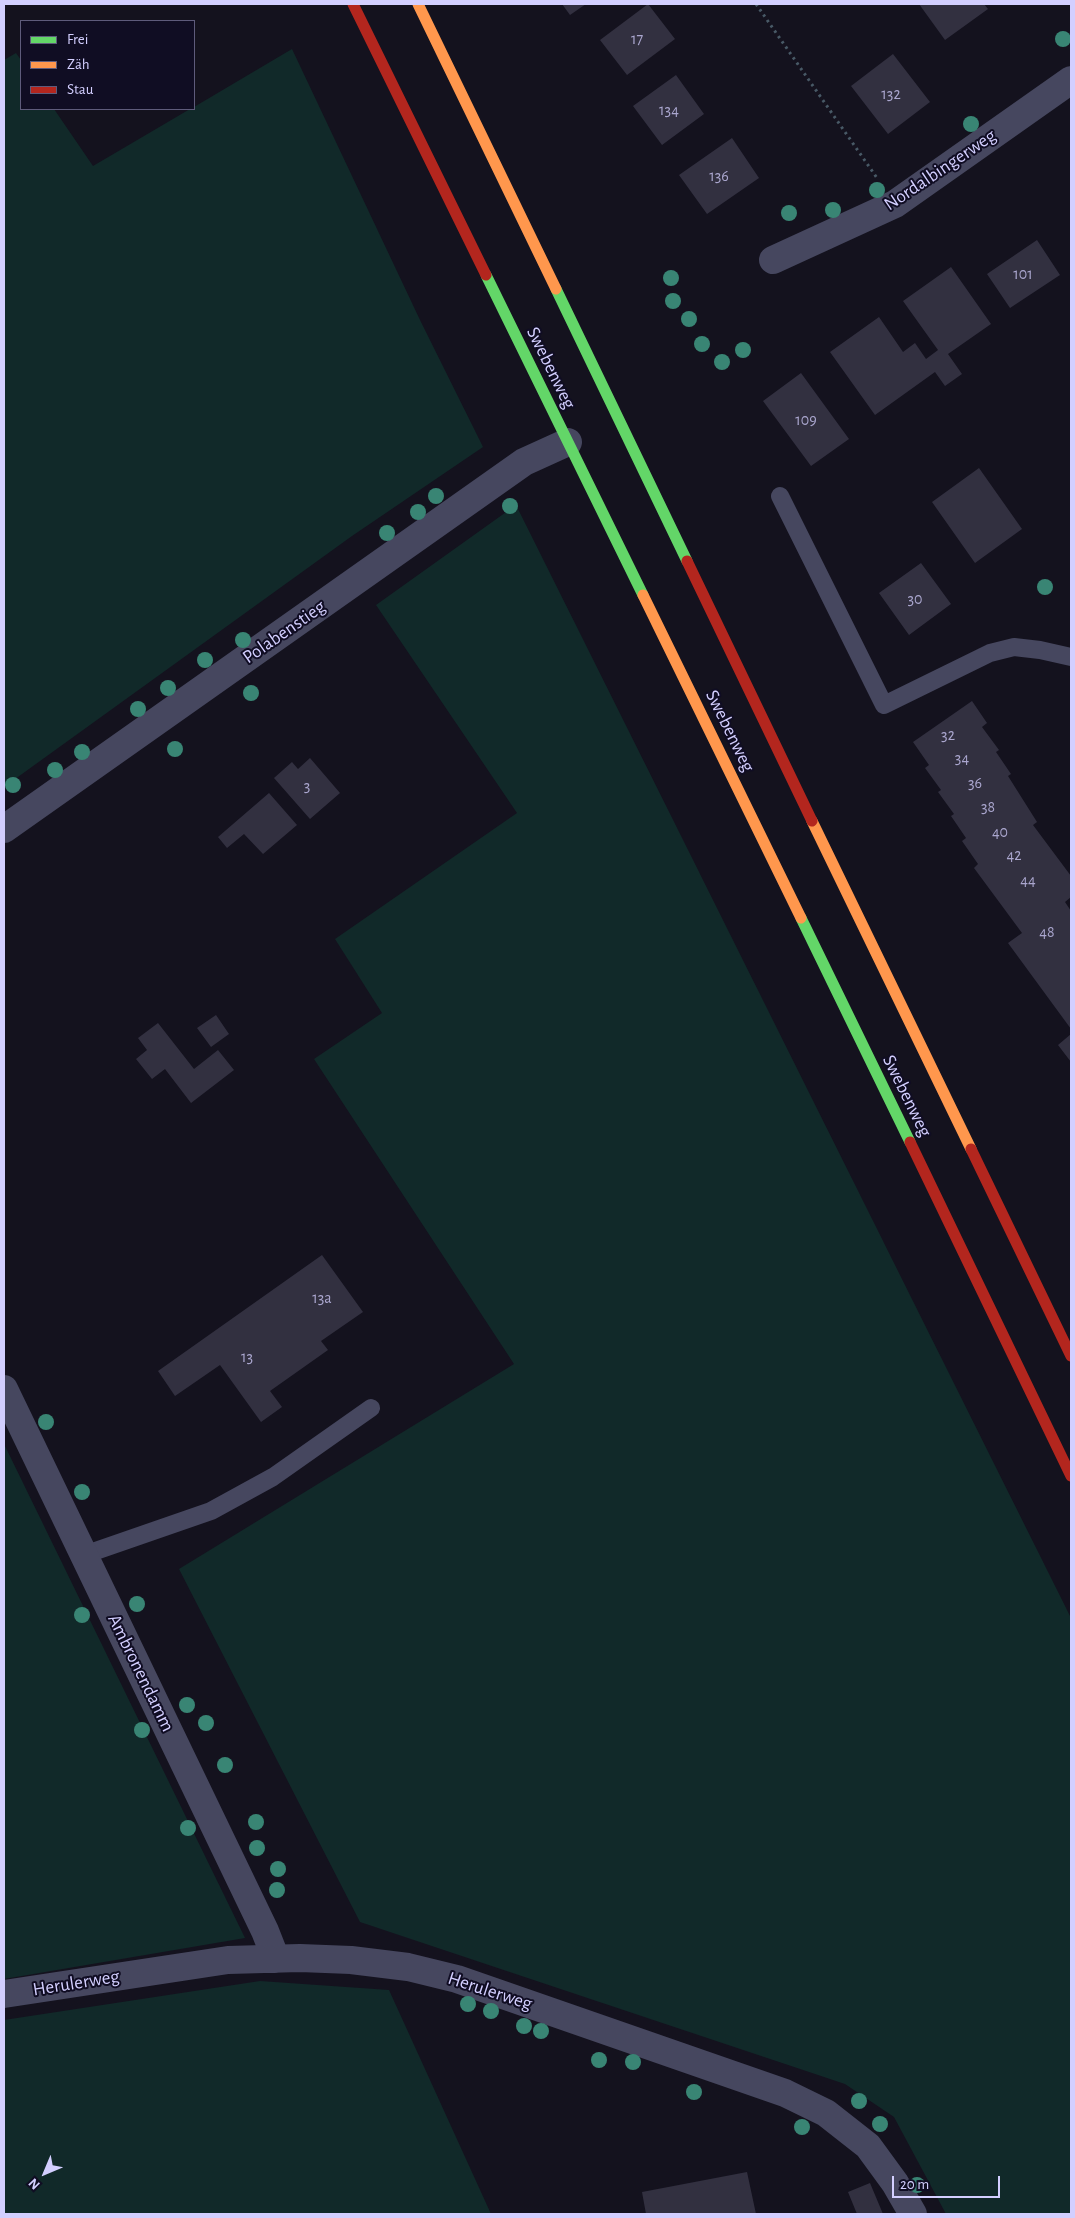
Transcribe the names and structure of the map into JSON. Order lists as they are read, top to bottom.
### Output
{
  "streets": {
    "main road": ["Swebenweg"],
    "street": [
      "Nordalbingerweg",
      "Polabenstieg",
      "Ambronendamm",
      "Herulerweg"
    ]
  },
  "crossings": [
    ["Swebenweg", "Polabenstieg"],
    ["Ambronendamm", "Herulerweg"]
  ],
  "house_numbers": [
    "17",
    "132",
    "134",
    "136",
    "101",
    "109",
    "30",
    "32",
    "34",
    "36",
    "3",
    "38",
    "40",
    "42",
    "44",
    "48",
    "13a",
    "13"
  ],
  "legend": ["Frei", "Zäh", "Stau"],
  "scale_bar": "20 m",
  "north": "bottom left"
}
